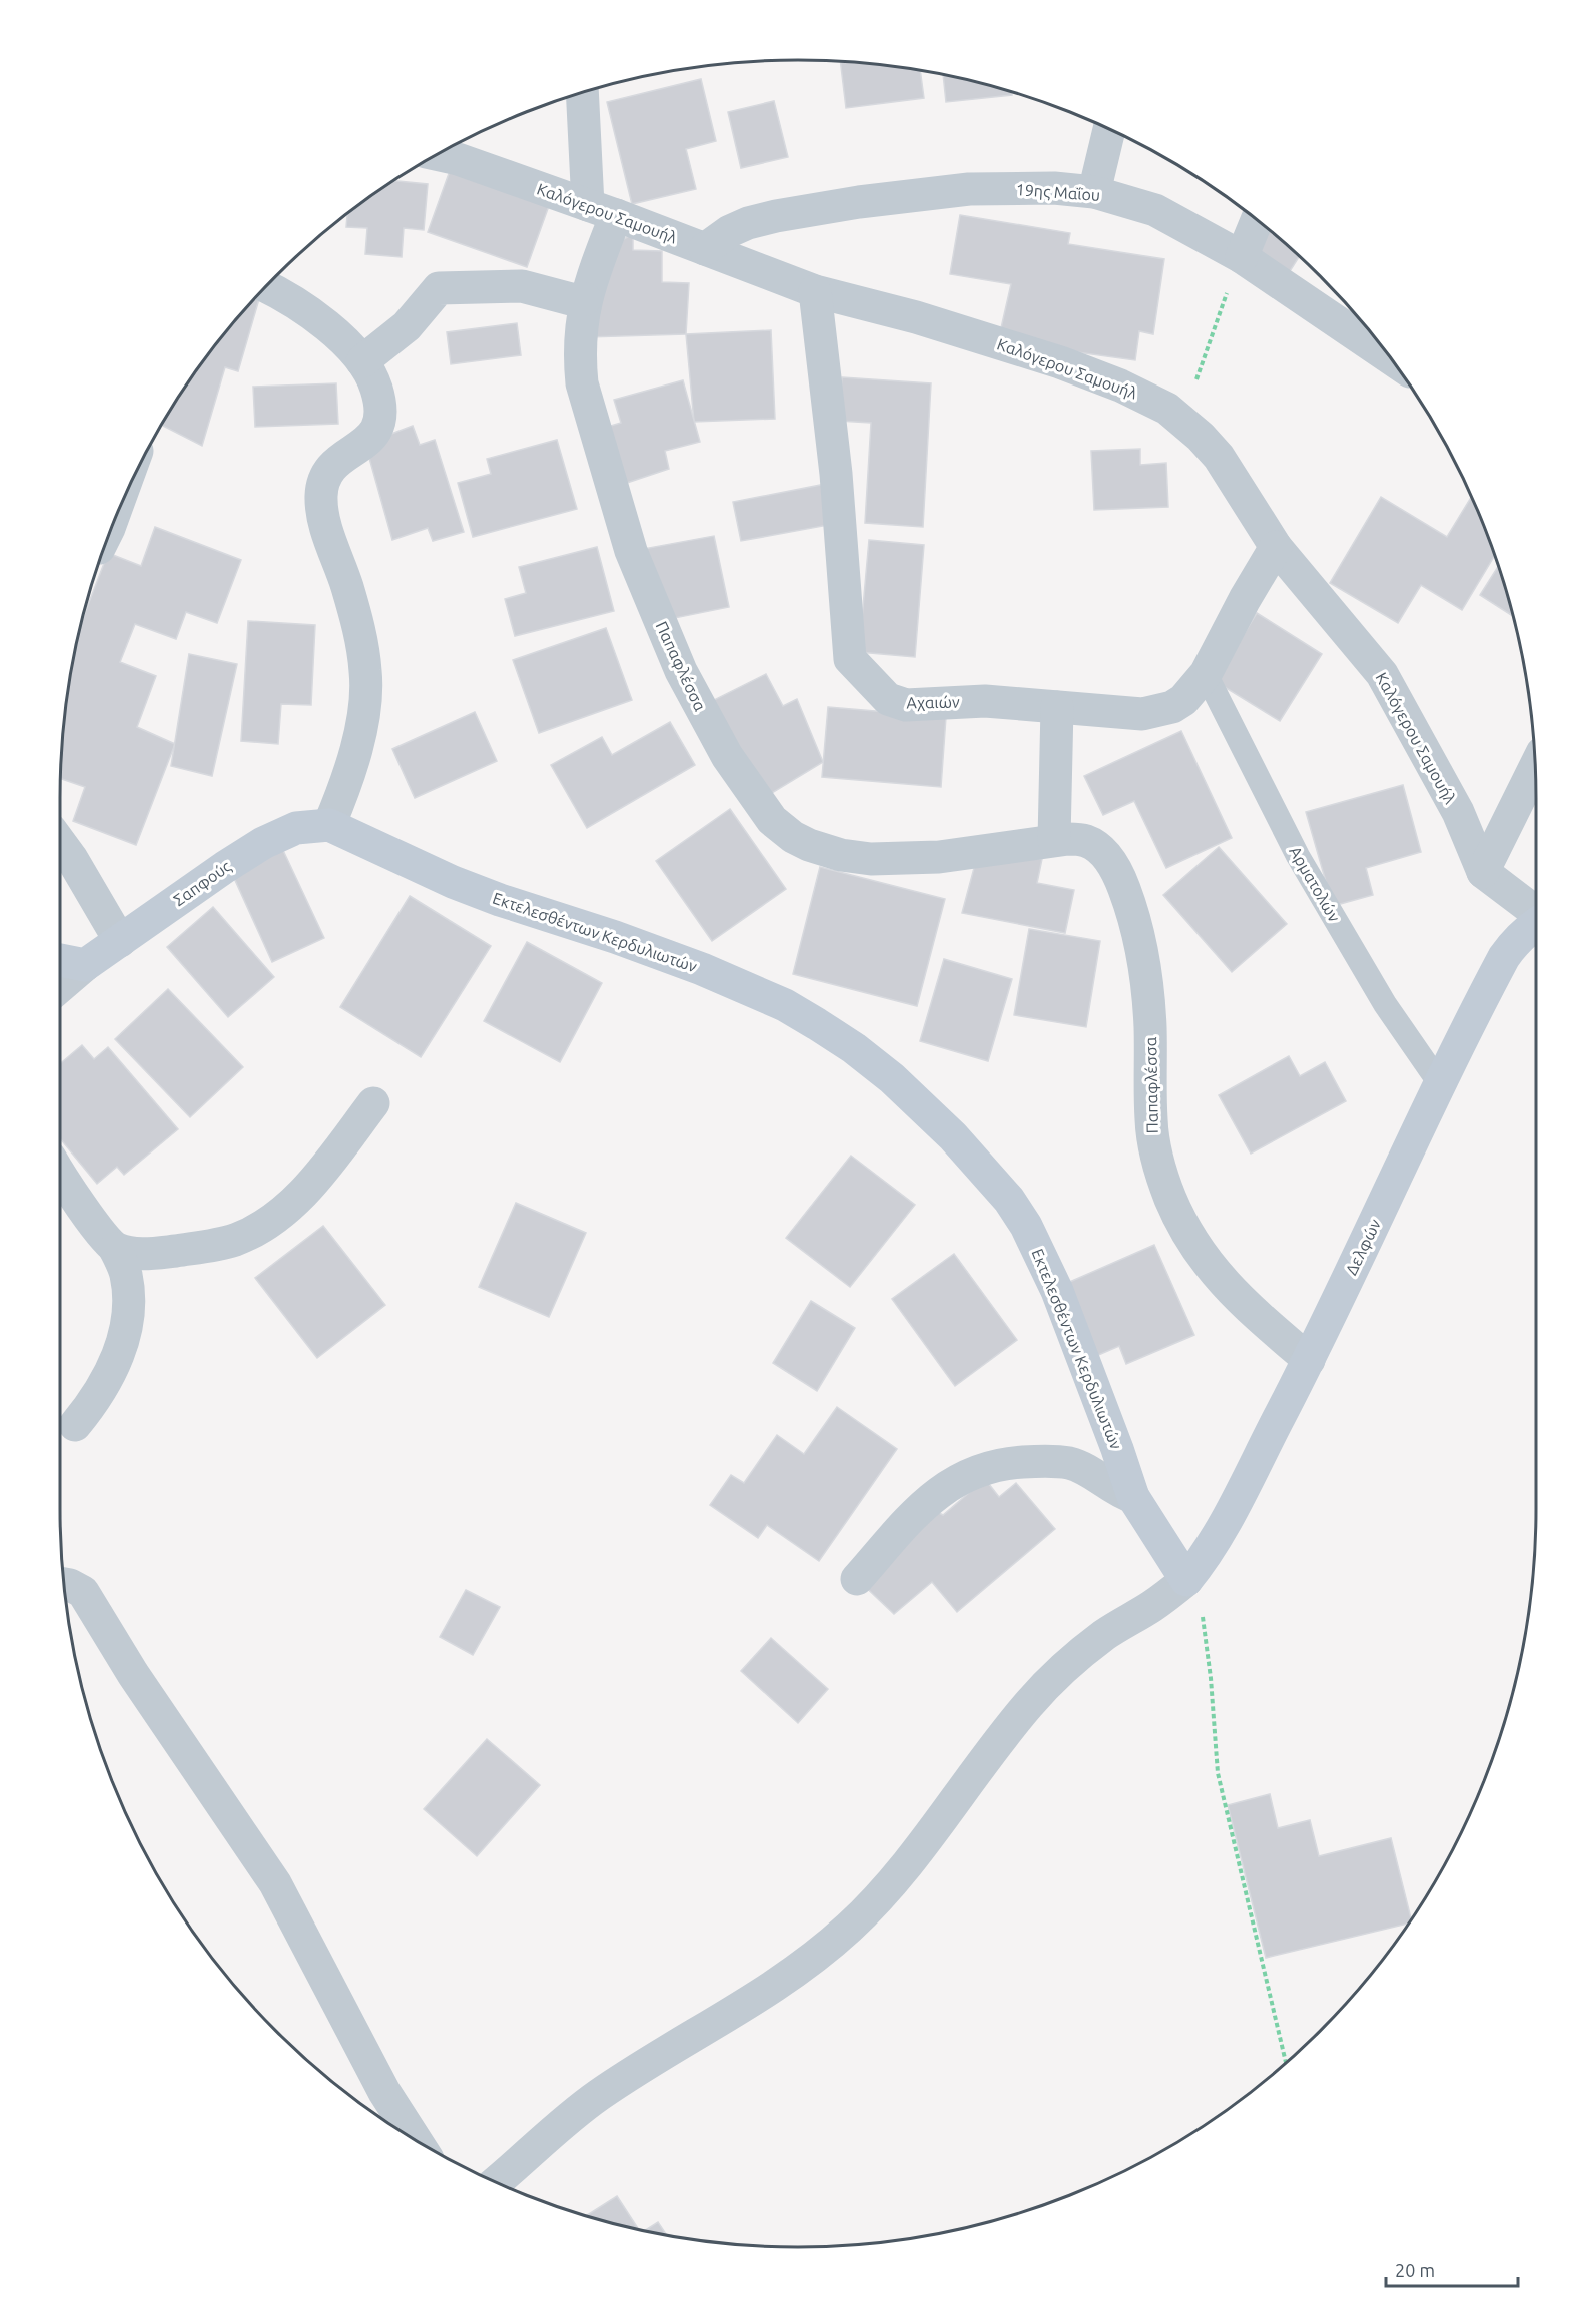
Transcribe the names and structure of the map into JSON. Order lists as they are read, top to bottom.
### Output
{
  "streets": {
    "street": [
      "19ης Μαΐου",
      "Καλόγερου Σαμουήλ",
      "Παπαφλέσσα",
      "Αχαιών",
      "Σαπφούς",
      "Εκτελεσθέντων Κερδυλιωτών",
      "Δελφών"
    ],
    "lane": ["Αρματολών"]
  },
  "crossings": [
    ["19ης Μαΐου", "Καλόγερου Σαμουήλ"],
    ["Καλόγερου Σαμουήλ", "Παπαφλέσσα"],
    ["Καλόγερου Σαμουήλ", "Αχαιών"],
    ["Παπαφλέσσα", "Δελφών"],
    ["Αχαιών", "Αρματολών"],
    ["Σαπφούς", "Εκτελεσθέντων Κερδυλιωτών"],
    ["Αρματολών", "Δελφών"],
    ["Εκτελεσθέντων Κερδυλιωτών", "Δελφών"]
  ],
  "scale_bar": "20 m"
}
